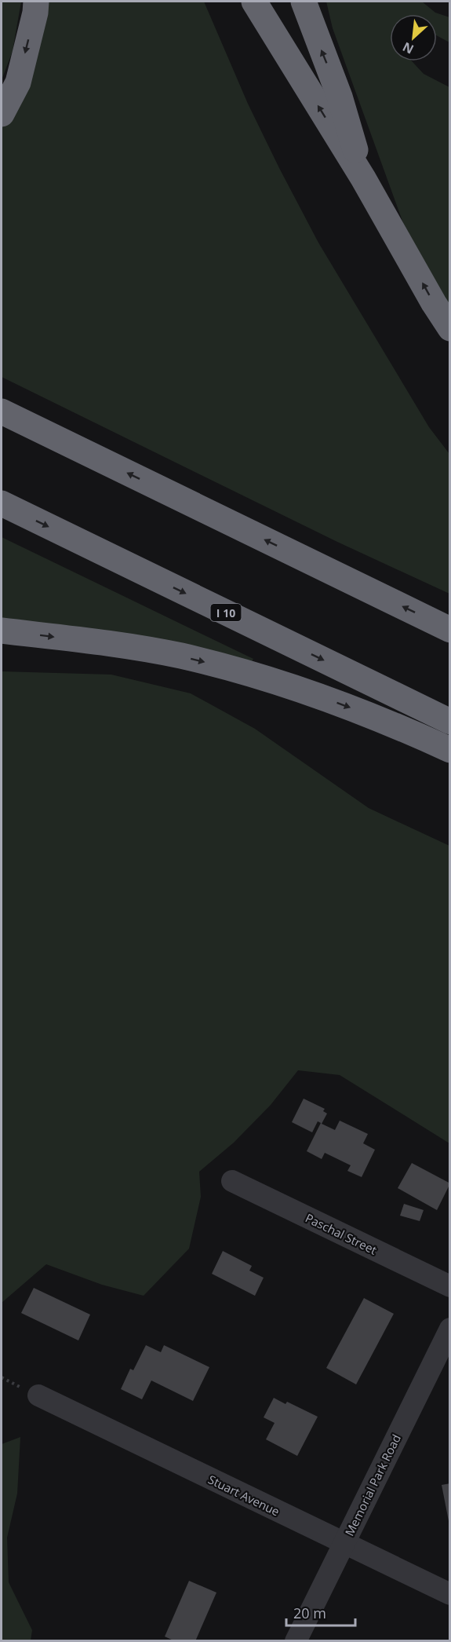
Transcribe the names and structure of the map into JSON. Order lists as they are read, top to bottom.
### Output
{
  "streets": {
    "highway": ["I 10"],
    "street": ["Paschal Street", "Memorial Park Road", "Stuart Avenue"]
  },
  "crossings": [
    ["Memorial Park Road", "Stuart Avenue"]
  ],
  "scale_bar": "20 m",
  "north": "bottom left"
}
